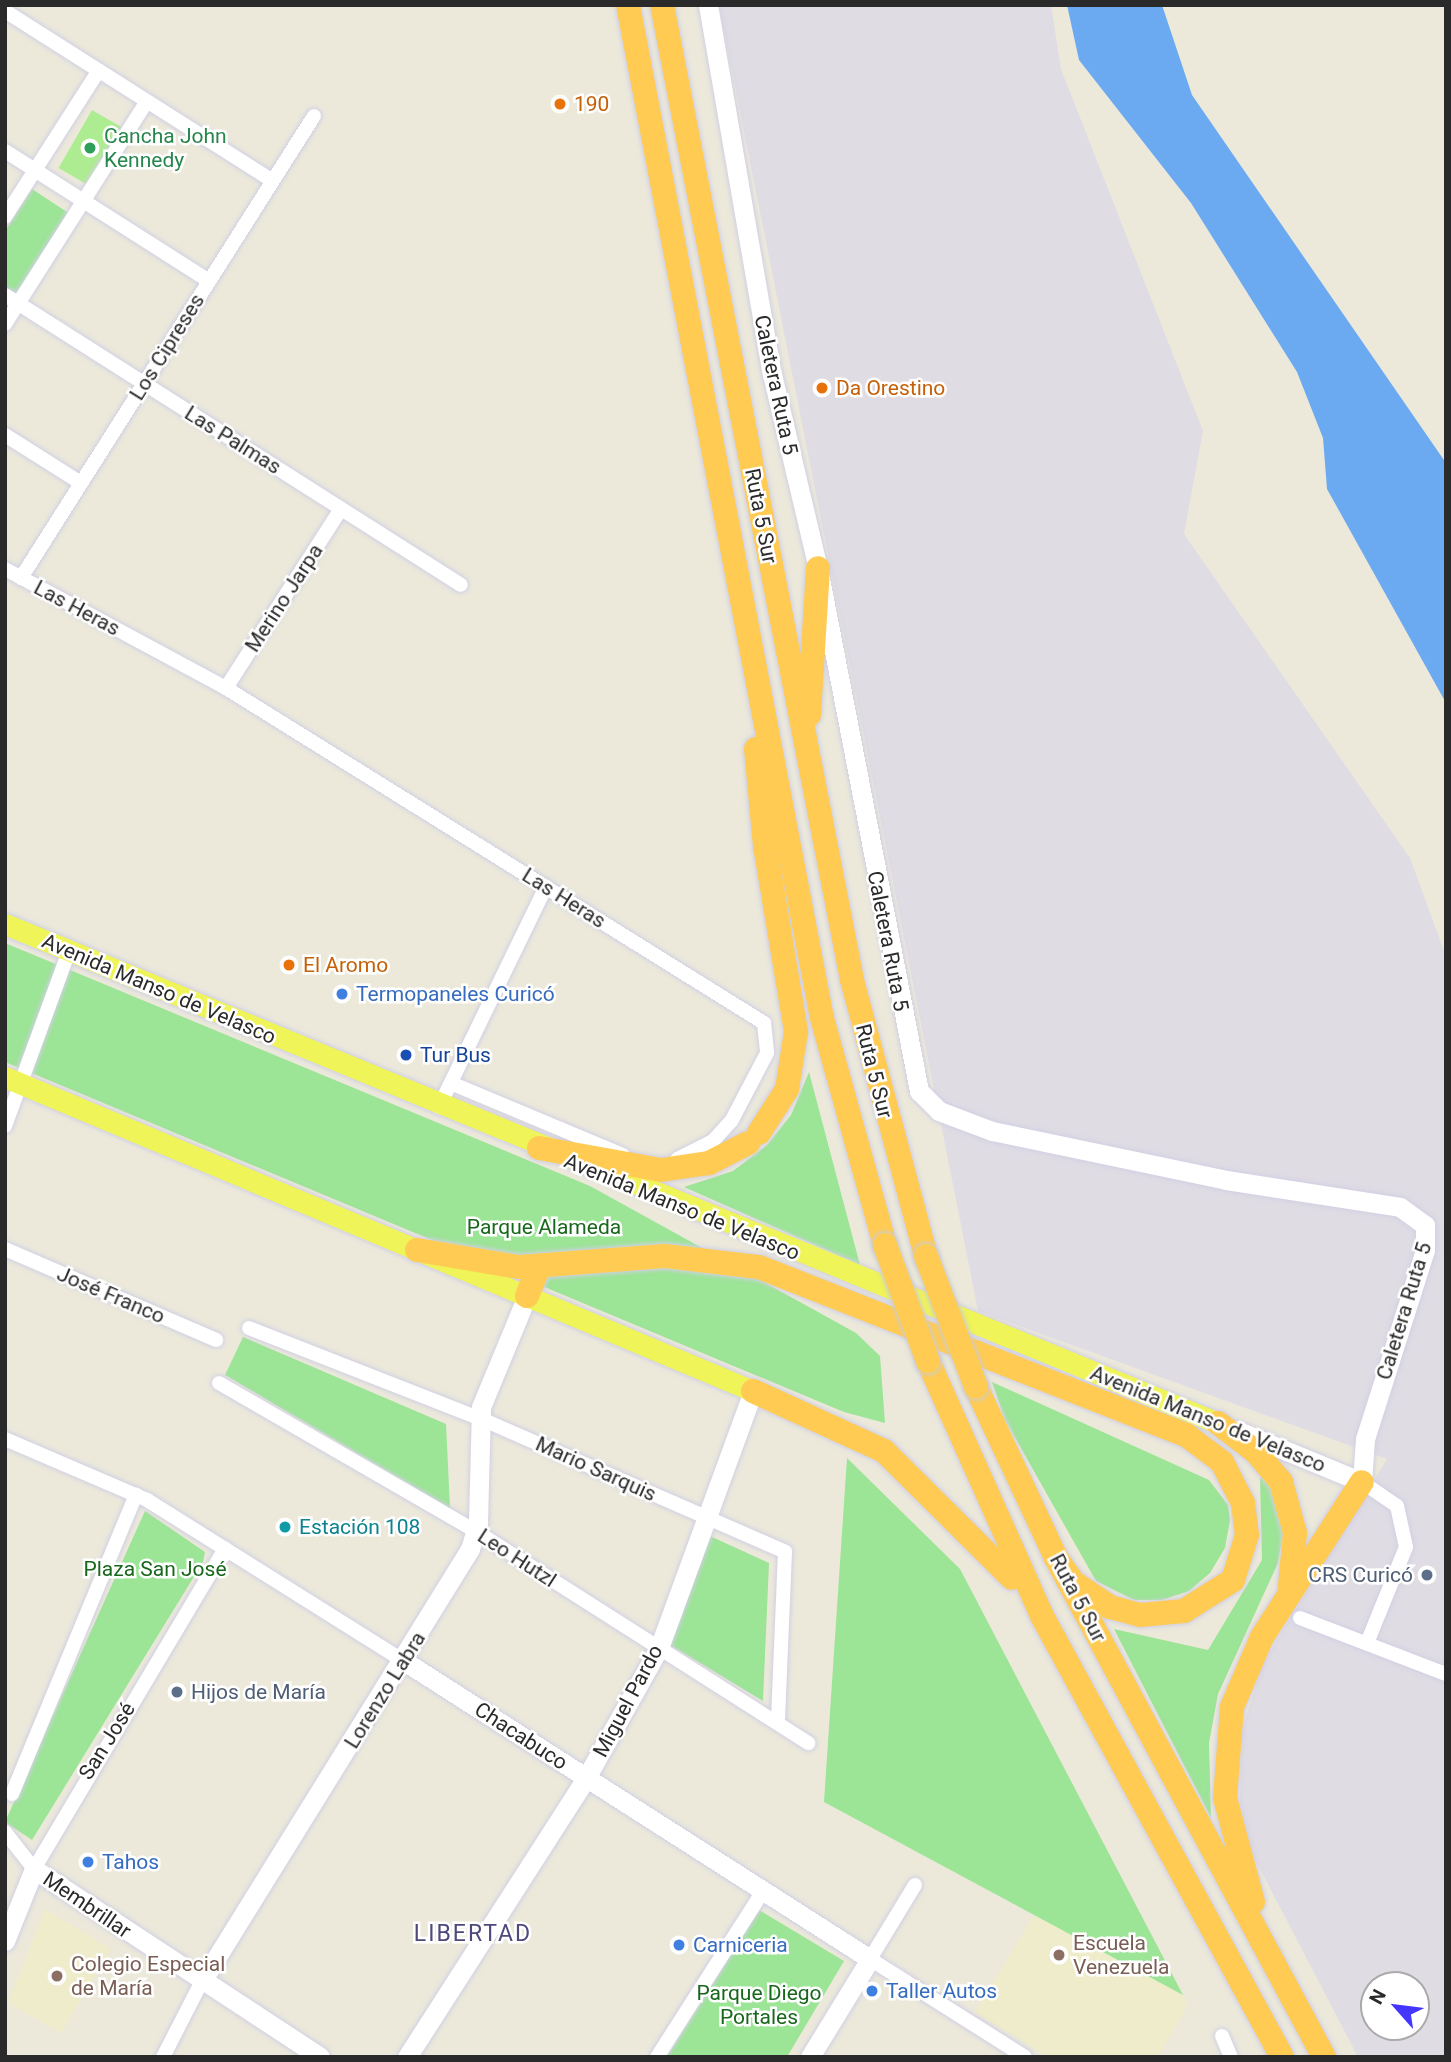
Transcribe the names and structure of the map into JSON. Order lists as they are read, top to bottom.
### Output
{
  "streets": {
    "highway": ["Ruta 5 Sur"],
    "main road": ["Avenida Manso de Velasco"],
    "street": [
      "Los Cipreses",
      "Caletera Ruta 5",
      "Las Palmas",
      "Merino Jarpa",
      "Las Heras",
      "José Franco",
      "Mario Sarquis",
      "Leo Hutzl",
      "Lorenzo Labra",
      "Miguel Pardo",
      "Chacabuco",
      "San José",
      "Membrillar"
    ]
  },
  "crossings": [
    ["Los Cipreses", "Las Palmas"],
    ["Los Cipreses", "Las Heras"],
    ["Caletera Ruta 5", "Avenida Manso de Velasco"],
    ["Las Palmas", "Merino Jarpa"],
    ["Merino Jarpa", "Las Heras"],
    ["Mario Sarquis", "Leo Hutzl"],
    ["Mario Sarquis", "Lorenzo Labra"],
    ["Mario Sarquis", "Miguel Pardo"],
    ["Leo Hutzl", "Lorenzo Labra"],
    ["Leo Hutzl", "Miguel Pardo"],
    ["Lorenzo Labra", "Chacabuco"],
    ["Lorenzo Labra", "Membrillar"],
    ["Miguel Pardo", "Chacabuco"],
    ["Chacabuco", "San José"],
    ["San José", "Membrillar"]
  ],
  "districts": ["LIBERTAD"],
  "parks": ["Parque Alameda", "Plaza San José", "Parque Diego Portales"],
  "places": [
    "190",
    "Cancha John Kennedy",
    "Da Orestino",
    "El Aromo",
    "Termopaneles Curicó",
    "Tur Bus",
    "Estación 108",
    "CRS Curicó",
    "Hijos de María",
    "Tahos",
    "Carniceria",
    "Escuela Venezuela",
    "Colegio Especial de María",
    "Taller Autos"
  ],
  "north": "top left"
}
